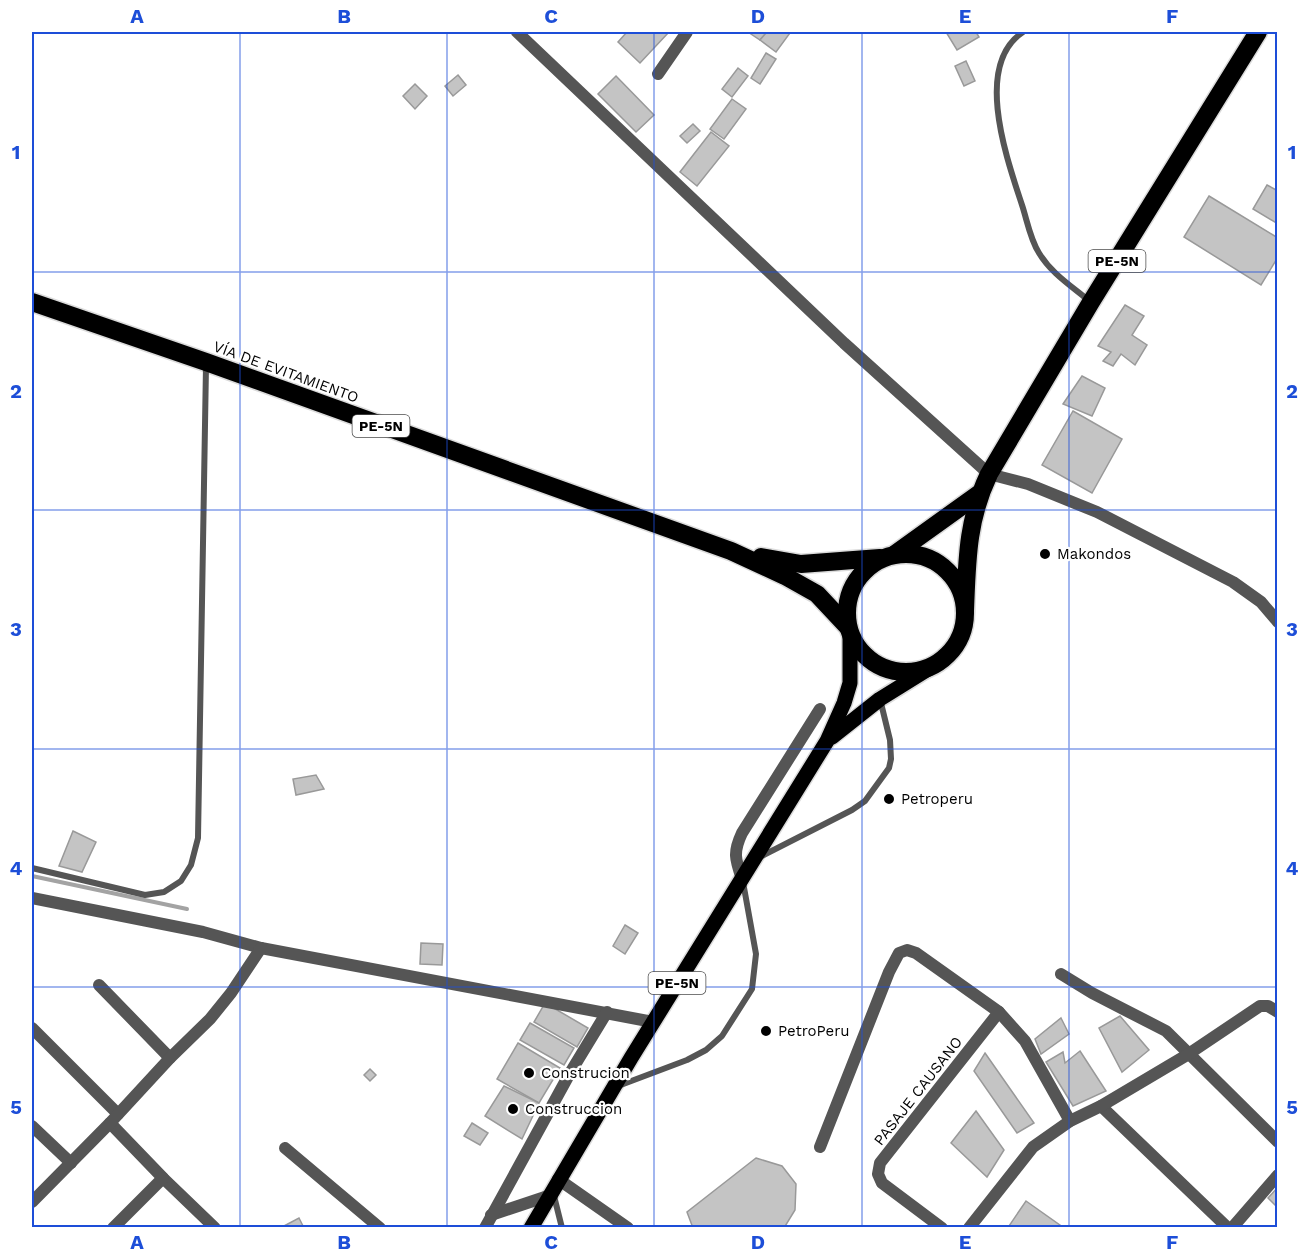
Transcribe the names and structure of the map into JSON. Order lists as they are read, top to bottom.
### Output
{
  "streets": {
    "highway": ["PE-5N", "VÍA DE EVITAMIENTO"],
    "street": ["PASAJE CAUSANO"]
  },
  "crossings": [
    ["PE-5N", "VÍA DE EVITAMIENTO"]
  ],
  "places": [
    "Makondos",
    "Petroperu",
    "PetroPeru",
    "Construcion",
    "Construccion"
  ],
  "grid": {
    "columns": [
      "A",
      "B",
      "C",
      "D",
      "E",
      "F"
    ],
    "rows": [
      "1",
      "2",
      "3",
      "4",
      "5"
    ]
  }
}
